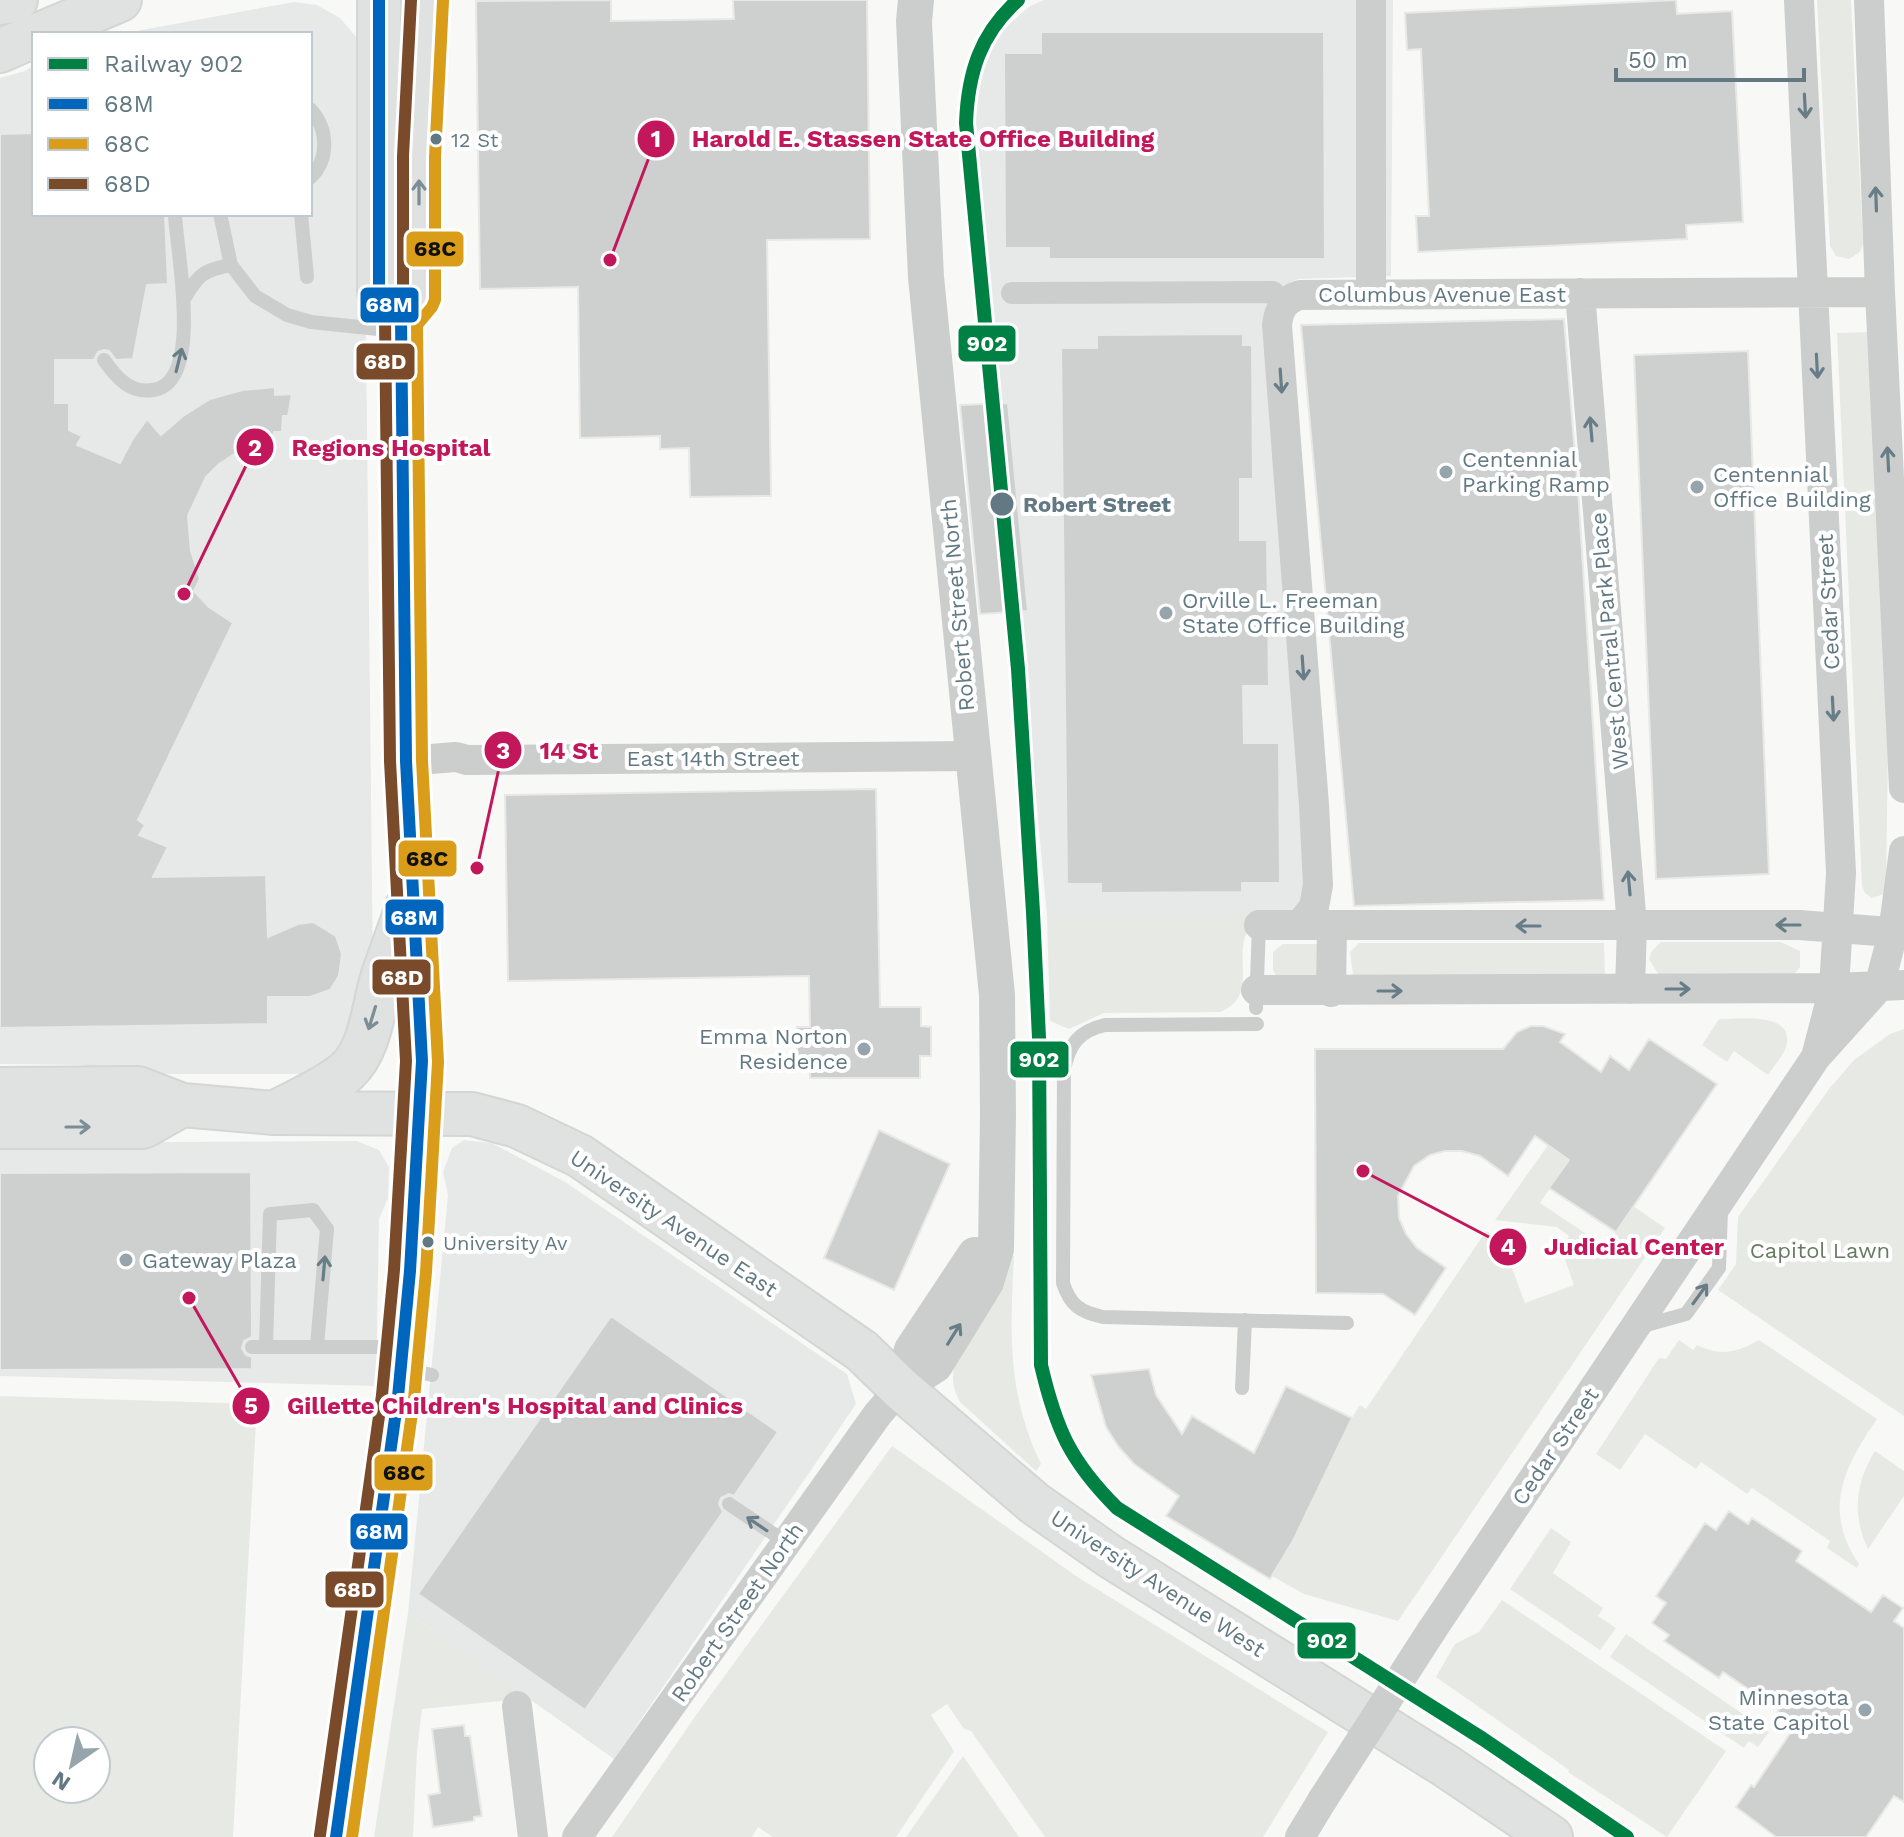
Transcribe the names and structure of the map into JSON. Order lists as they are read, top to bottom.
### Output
{
  "streets": {
    "main road": ["University Avenue East", "University Avenue West"],
    "street": [
      "Columbus Avenue East",
      "Cedar Street",
      "Robert Street North",
      "West Central Park Place",
      "East 14th Street"
    ]
  },
  "crossings": [
    ["Columbus Avenue East", "Cedar Street"],
    ["Columbus Avenue East", "West Central Park Place"],
    ["Robert Street North", "East 14th Street"],
    ["Robert Street North", "University Avenue East"],
    ["Robert Street North", "University Avenue West"],
    ["University Avenue East", "University Avenue West"]
  ],
  "one_way": ["West Central Park Place"],
  "parks": ["Capitol Lawn"],
  "places": [
    "12 St",
    "Harold E. Stassen State Office Building",
    "Centennial Parking Ramp",
    "Centennial Office Building",
    "Robert Street",
    "Regions Hospital",
    "Orville L. Freeman State Office Building",
    "14 St",
    "Emma Norton Residence",
    "Judicial Center",
    "University Av",
    "Gateway Plaza",
    "Gillette Children's Hospital and Clinics",
    "Minnesota State Capitol"
  ],
  "lines": [
    "rail line 902",
    "transit line 68M",
    "transit line 68D",
    "transit line 68C"
  ],
  "legend": [
    "Railway 902",
    "68M",
    "68C",
    "68D"
  ],
  "scale_bar": "50 m",
  "north": "bottom left"
}
